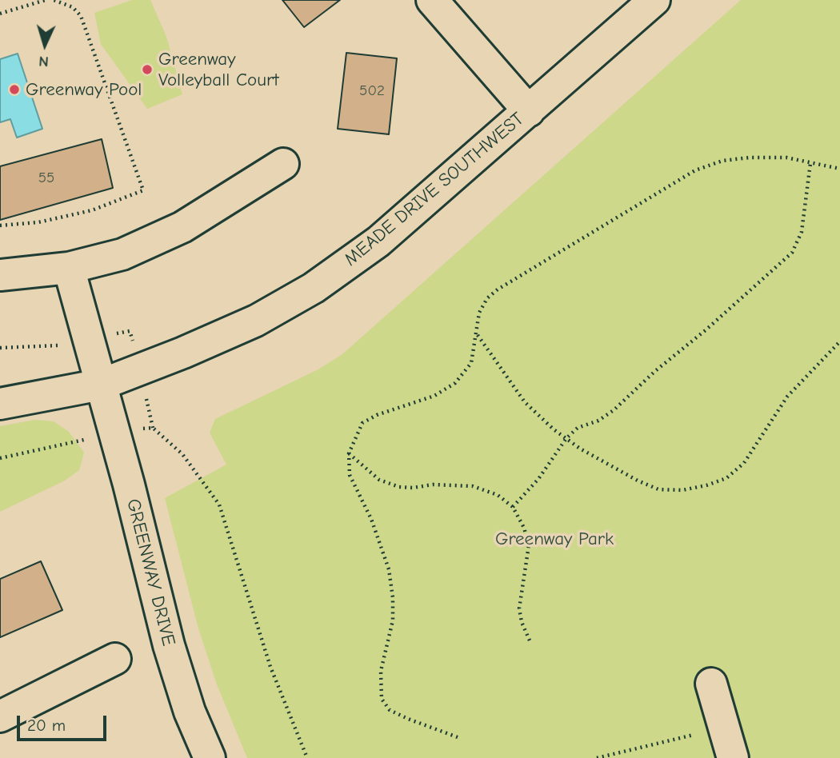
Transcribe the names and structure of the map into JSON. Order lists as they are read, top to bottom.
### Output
{
  "streets": {
    "street": ["MEADE DRIVE SOUTHWEST", "GREENWAY DRIVE"]
  },
  "crossings": [
    ["MEADE DRIVE SOUTHWEST", "GREENWAY DRIVE"]
  ],
  "parks": ["Greenway Park"],
  "places": ["Greenway Volleyball Court", "Greenway Pool"],
  "house_numbers": ["502", "55"],
  "scale_bar": "20 m",
  "north": "bottom"
}
